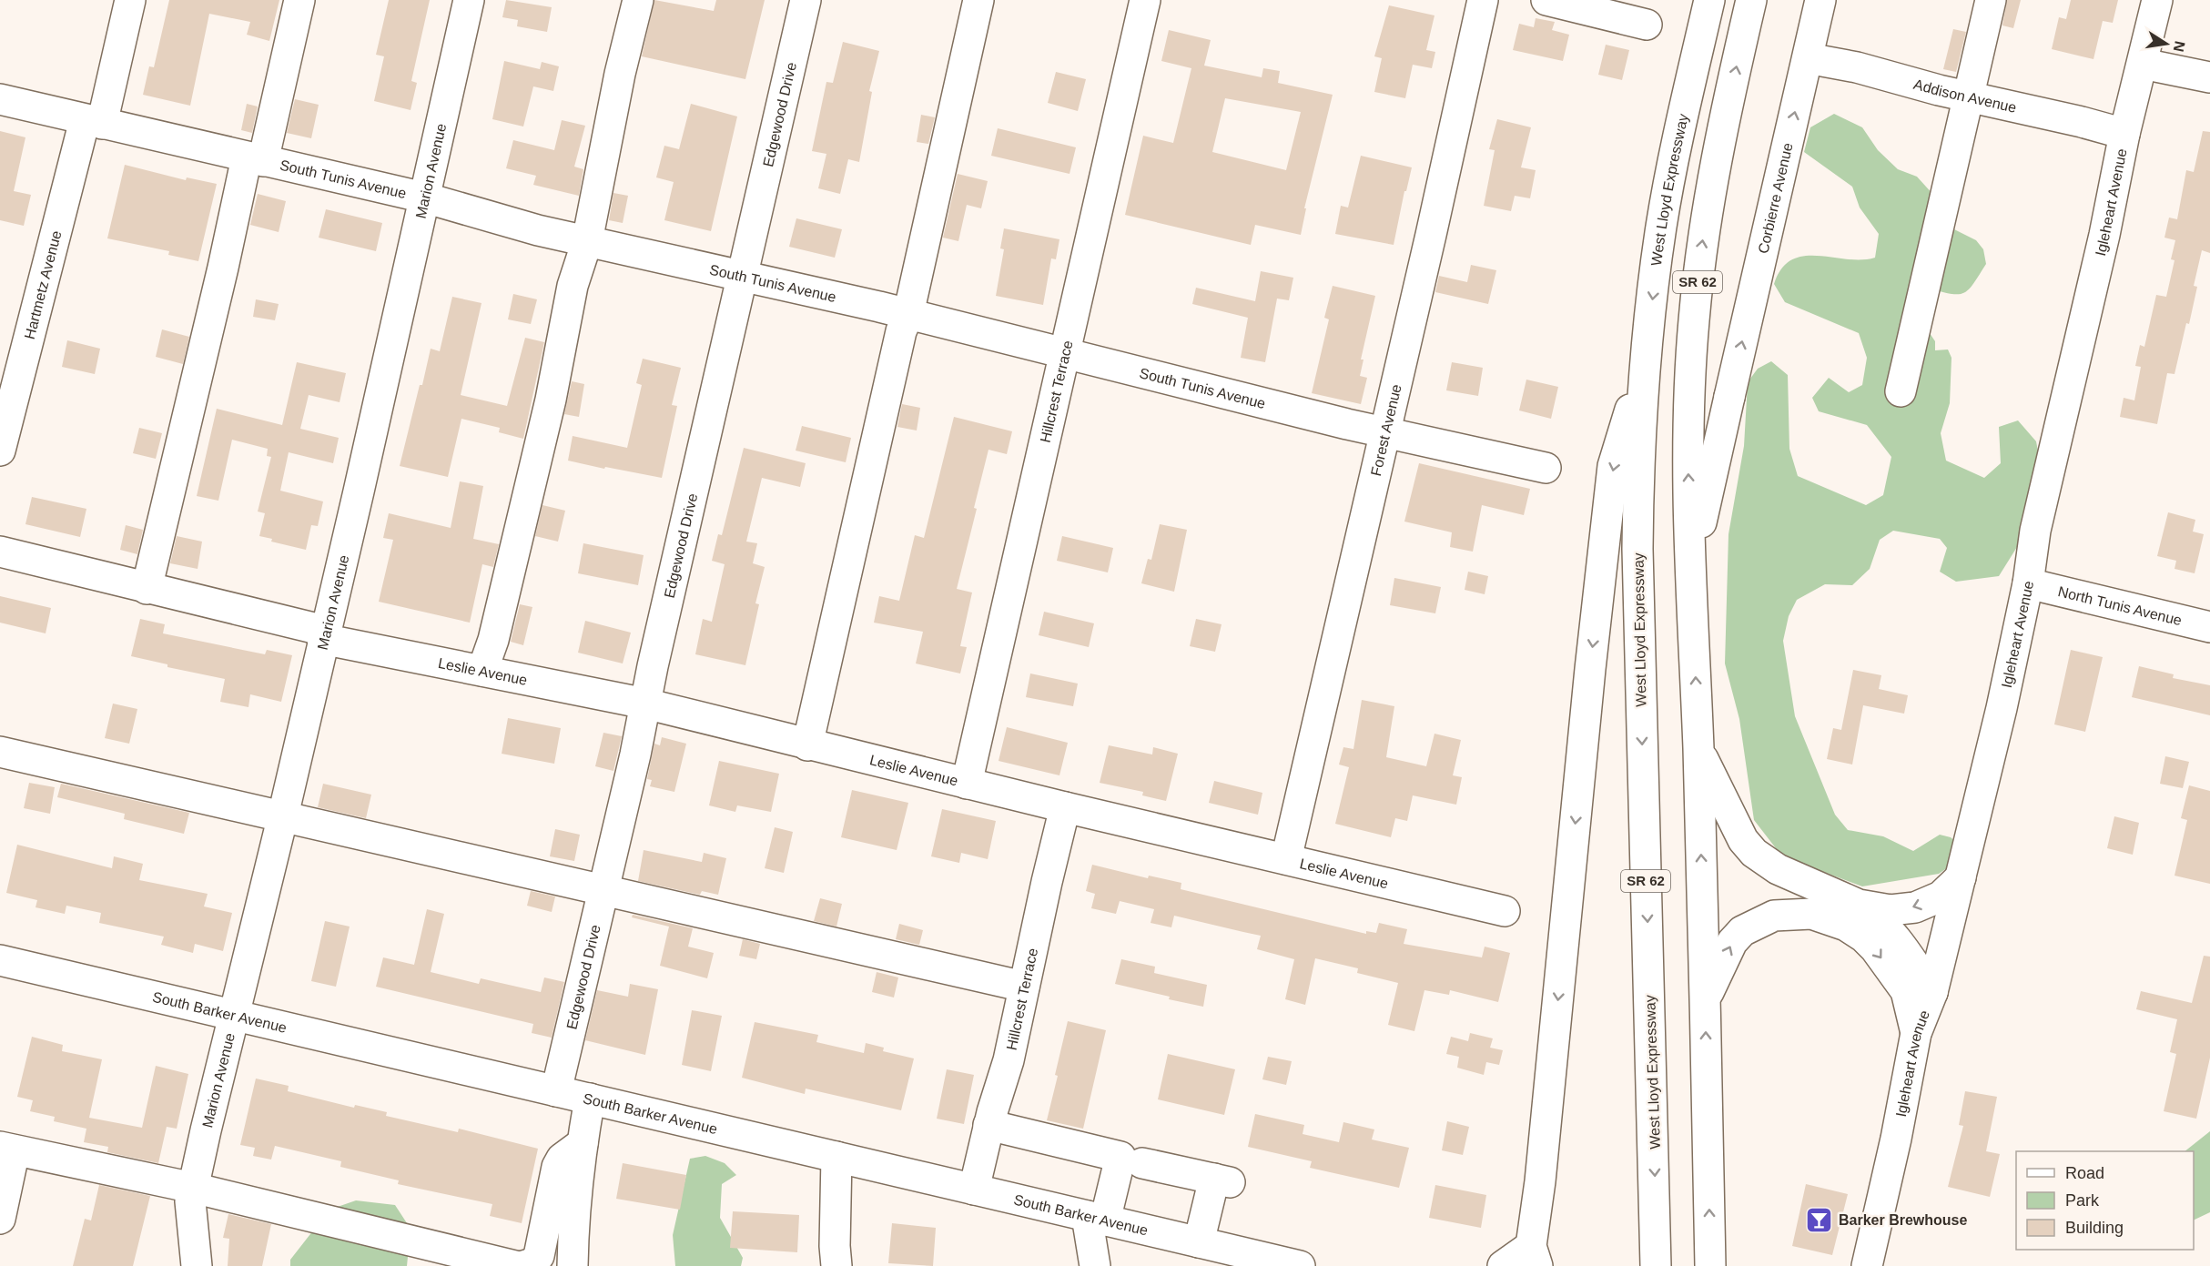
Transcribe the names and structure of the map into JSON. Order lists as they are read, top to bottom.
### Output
{
  "streets": {
    "main road": [
      "Addison Avenue",
      "Edgewood Drive",
      "Marion Avenue",
      "South Tunis Avenue",
      "West Lloyd Expressway",
      "Corbierre Avenue",
      "Igleheart Avenue",
      "SR 62",
      "Hartmetz Avenue",
      "Hillcrest Terrace",
      "Forest Avenue",
      "North Tunis Avenue",
      "Leslie Avenue",
      "South Barker Avenue"
    ]
  },
  "crossings": [
    ["Addison Avenue", "Corbierre Avenue"],
    ["Addison Avenue", "Igleheart Avenue"],
    ["Edgewood Drive", "South Tunis Avenue"],
    ["Edgewood Drive", "Leslie Avenue"],
    ["Edgewood Drive", "South Barker Avenue"],
    ["Marion Avenue", "South Tunis Avenue"],
    ["Marion Avenue", "Leslie Avenue"],
    ["Marion Avenue", "South Barker Avenue"],
    ["South Tunis Avenue", "Hartmetz Avenue"],
    ["South Tunis Avenue", "Hillcrest Terrace"],
    ["South Tunis Avenue", "Forest Avenue"],
    ["Corbierre Avenue", "SR 62"],
    ["Igleheart Avenue", "North Tunis Avenue"],
    ["Hillcrest Terrace", "Leslie Avenue"],
    ["Hillcrest Terrace", "South Barker Avenue"],
    ["Forest Avenue", "Leslie Avenue"]
  ],
  "places": {
    "bar": ["Barker Brewhouse"]
  },
  "legend": ["Road", "Park", "Building"],
  "north": "right"
}
